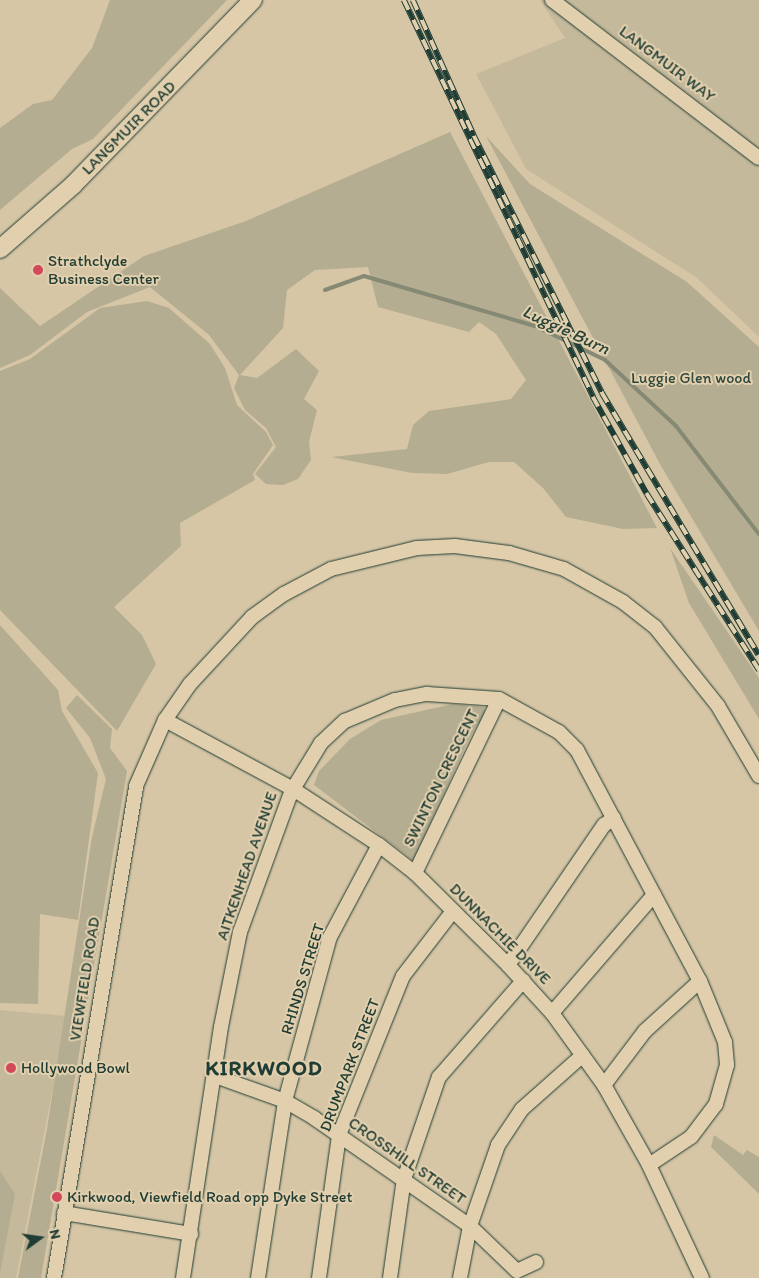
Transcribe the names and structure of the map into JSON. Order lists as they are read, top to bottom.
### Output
{
  "streets": {
    "main road": ["LANGMUIR ROAD"],
    "street": [
      "LANGMUIR WAY",
      "SWINTON CRESCENT",
      "AITKENHEAD AVENUE",
      "DUNNACHIE DRIVE",
      "VIEWFIELD ROAD",
      "RHINDS STREET",
      "DRUMPARK STREET",
      "CROSSHILL STREET"
    ]
  },
  "crossings": [
    ["SWINTON CRESCENT", "AITKENHEAD AVENUE"],
    ["SWINTON CRESCENT", "DUNNACHIE DRIVE"],
    ["AITKENHEAD AVENUE", "DUNNACHIE DRIVE"],
    ["AITKENHEAD AVENUE", "CROSSHILL STREET"],
    ["DUNNACHIE DRIVE", "VIEWFIELD ROAD"],
    ["DUNNACHIE DRIVE", "RHINDS STREET"],
    ["DUNNACHIE DRIVE", "DRUMPARK STREET"],
    ["RHINDS STREET", "CROSSHILL STREET"],
    ["DRUMPARK STREET", "CROSSHILL STREET"]
  ],
  "districts": ["KIRKWOOD"],
  "water": ["Luggie Burn"],
  "parks": ["Luggie Glen wood"],
  "places": ["Strathclyde Business Center", "Hollywood Bowl", "Kirkwood, Viewfield Road opp Dyke Street"],
  "north": "right"
}
